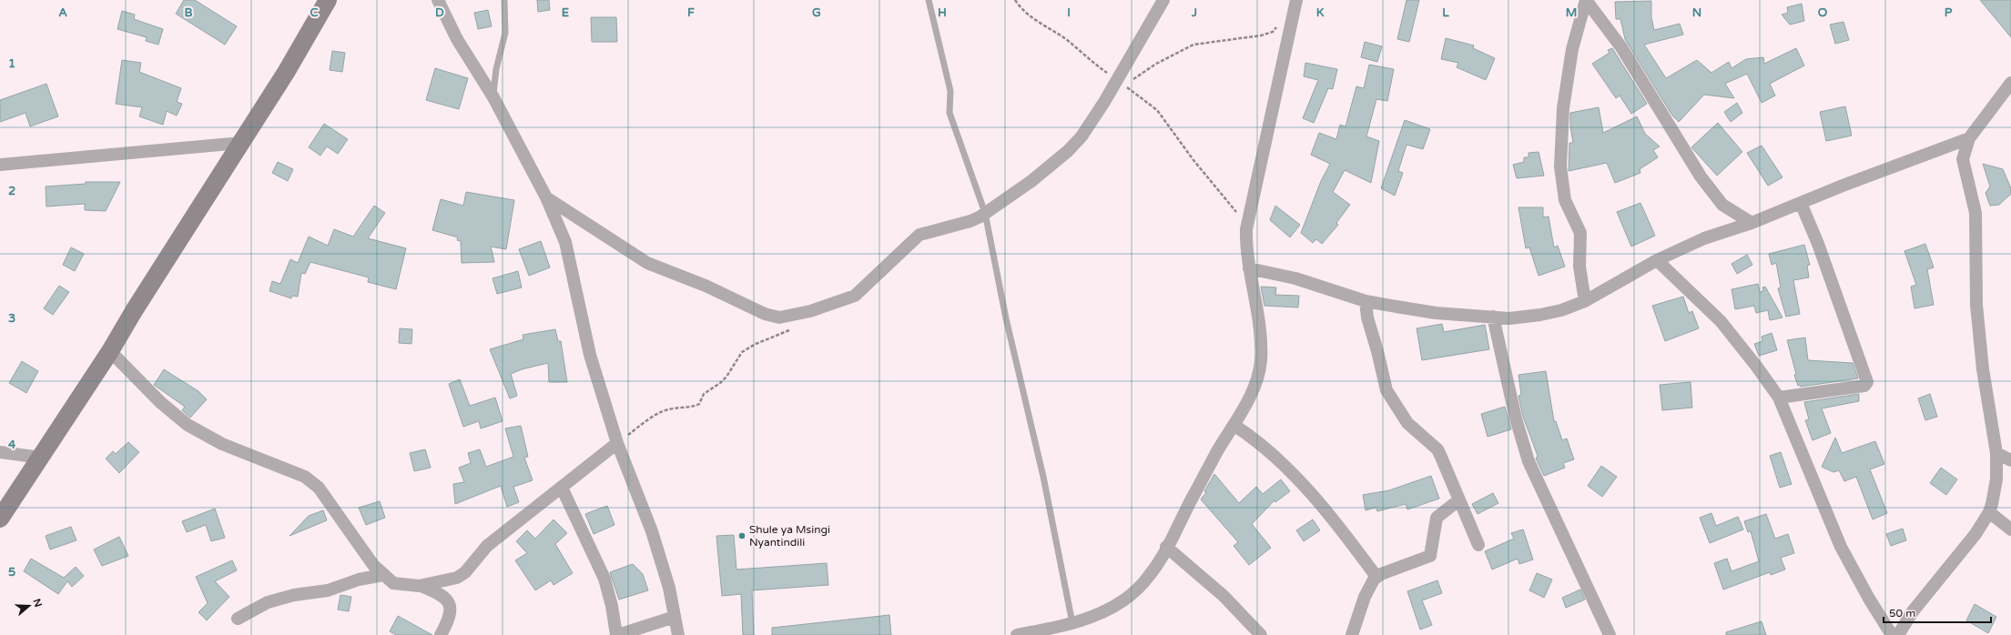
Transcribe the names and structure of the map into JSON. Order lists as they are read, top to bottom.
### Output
{
  "places": ["Shule ya Msingi Nyantindili"],
  "scale_bar": "50 m",
  "north": "right",
  "grid": {
    "columns": [
      "A",
      "B",
      "C",
      "D",
      "E",
      "F",
      "G",
      "H",
      "I",
      "J",
      "K",
      "L",
      "M",
      "N",
      "O",
      "P"
    ],
    "rows": [
      "1",
      "2",
      "3",
      "4",
      "5"
    ]
  }
}
